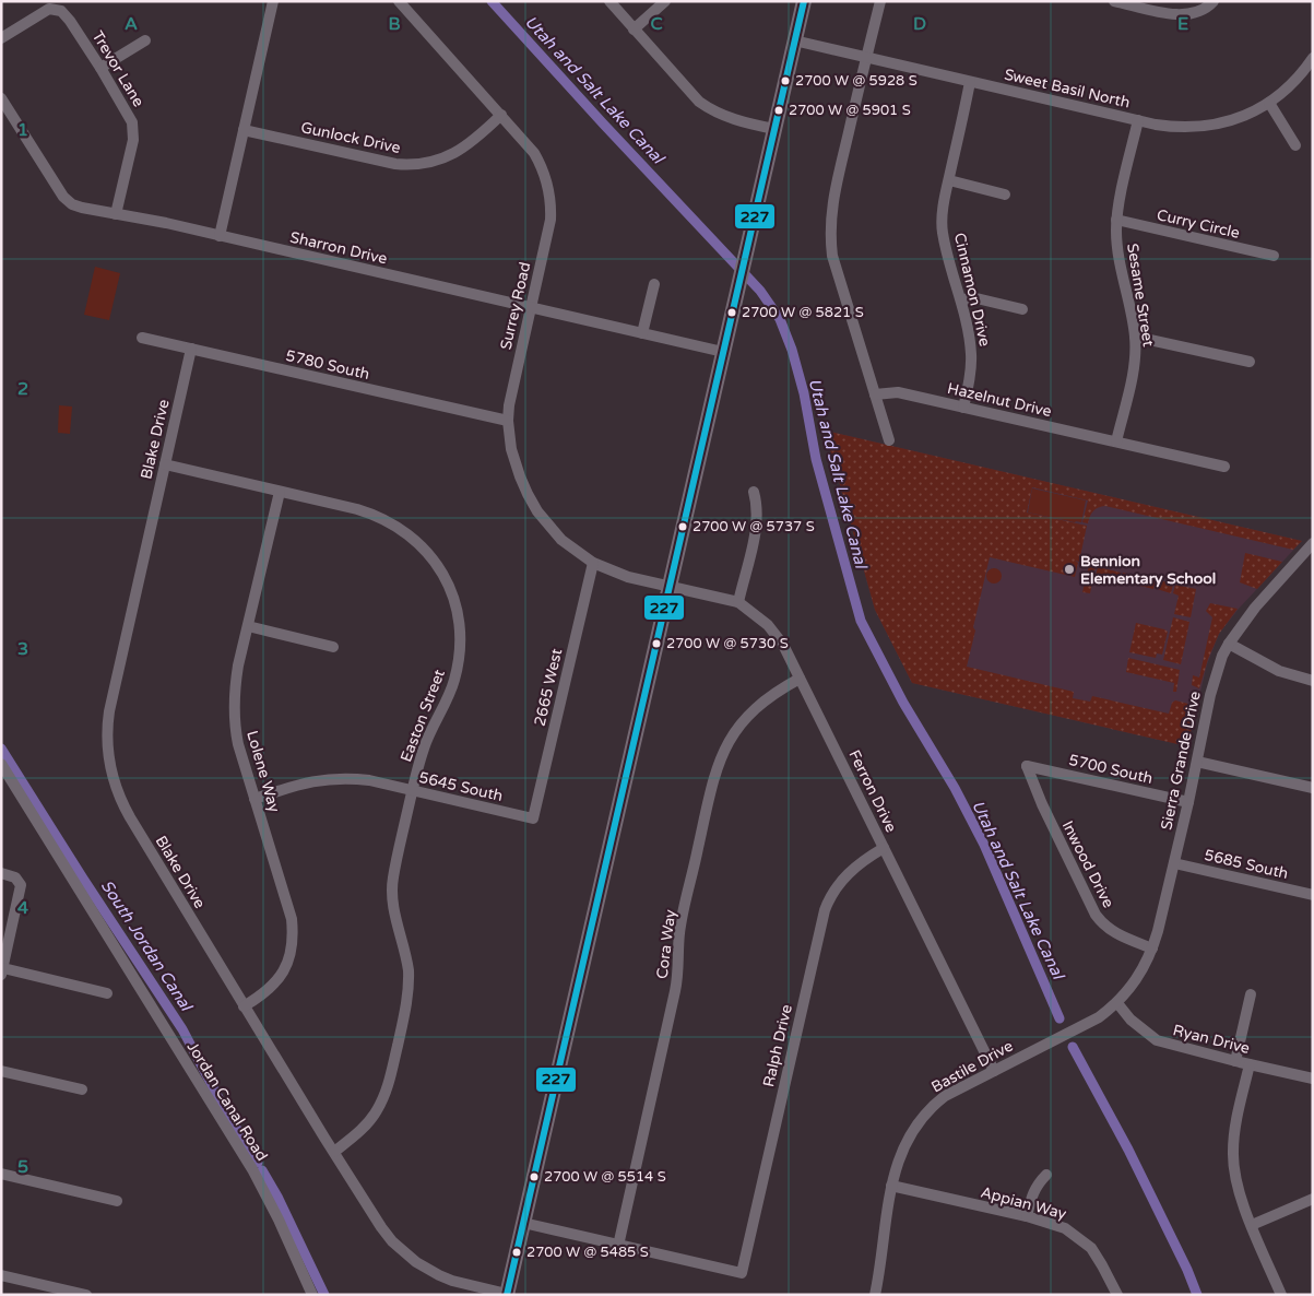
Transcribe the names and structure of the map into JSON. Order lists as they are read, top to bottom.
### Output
{
  "streets": {
    "street": [
      "Trevor Lane",
      "Sweet Basil North",
      "Gunlock Drive",
      "Curry Circle",
      "Sharron Drive",
      "Cinnamon Drive",
      "Sesame Street",
      "Surrey Road",
      "5780 South",
      "Hazelnut Drive",
      "Blake Drive",
      "2665 West",
      "Easton Street",
      "Sierra Grande Drive",
      "5700 South",
      "Lolene Way",
      "5645 South",
      "Ferron Drive",
      "Inwood Drive",
      "5685 South",
      "Cora Way",
      "Ryan Drive",
      "Ralph Drive",
      "Bastile Drive",
      "Jordan Canal Road",
      "Appian Way"
    ]
  },
  "crossings": [
    ["Trevor Lane", "Sharron Drive"],
    ["Sweet Basil North", "Cinnamon Drive"],
    ["Sweet Basil North", "Sesame Street"],
    ["Gunlock Drive", "Surrey Road"],
    ["Curry Circle", "Sesame Street"],
    ["Sharron Drive", "Surrey Road"],
    ["Cinnamon Drive", "Hazelnut Drive"],
    ["Sesame Street", "Hazelnut Drive"],
    ["Surrey Road", "5780 South"],
    ["Surrey Road", "2665 West"],
    ["Surrey Road", "Ferron Drive"],
    ["5780 South", "Blake Drive"],
    ["Blake Drive", "Easton Street"],
    ["Blake Drive", "Lolene Way"],
    ["2665 West", "5645 South"],
    ["Easton Street", "Lolene Way"],
    ["Easton Street", "5645 South"],
    ["Sierra Grande Drive", "5700 South"],
    ["Sierra Grande Drive", "Inwood Drive"],
    ["Sierra Grande Drive", "5685 South"],
    ["Sierra Grande Drive", "Ryan Drive"],
    ["Sierra Grande Drive", "Bastile Drive"],
    ["5700 South", "Inwood Drive"],
    ["Lolene Way", "5645 South"],
    ["Ferron Drive", "Cora Way"],
    ["Ferron Drive", "Ralph Drive"],
    ["Ferron Drive", "Bastile Drive"],
    ["Cora Way", "Ralph Drive"],
    ["Ryan Drive", "Bastile Drive"],
    ["Bastile Drive", "Appian Way"]
  ],
  "water": ["Utah and Salt Lake Canal", "South Jordan Canal"],
  "places": [
    "2700 W @ 5928 S",
    "2700 W @ 5901 S",
    "2700 W @ 5821 S",
    "2700 W @ 5737 S",
    "Bennion Elementary School",
    "2700 W @ 5730 S",
    "2700 W @ 5514 S",
    "2700 W @ 5485 S"
  ],
  "lines": ["transit line 227"],
  "grid": {
    "columns": [
      "A",
      "B",
      "C",
      "D",
      "E"
    ],
    "rows": [
      "1",
      "2",
      "3",
      "4",
      "5"
    ]
  }
}
